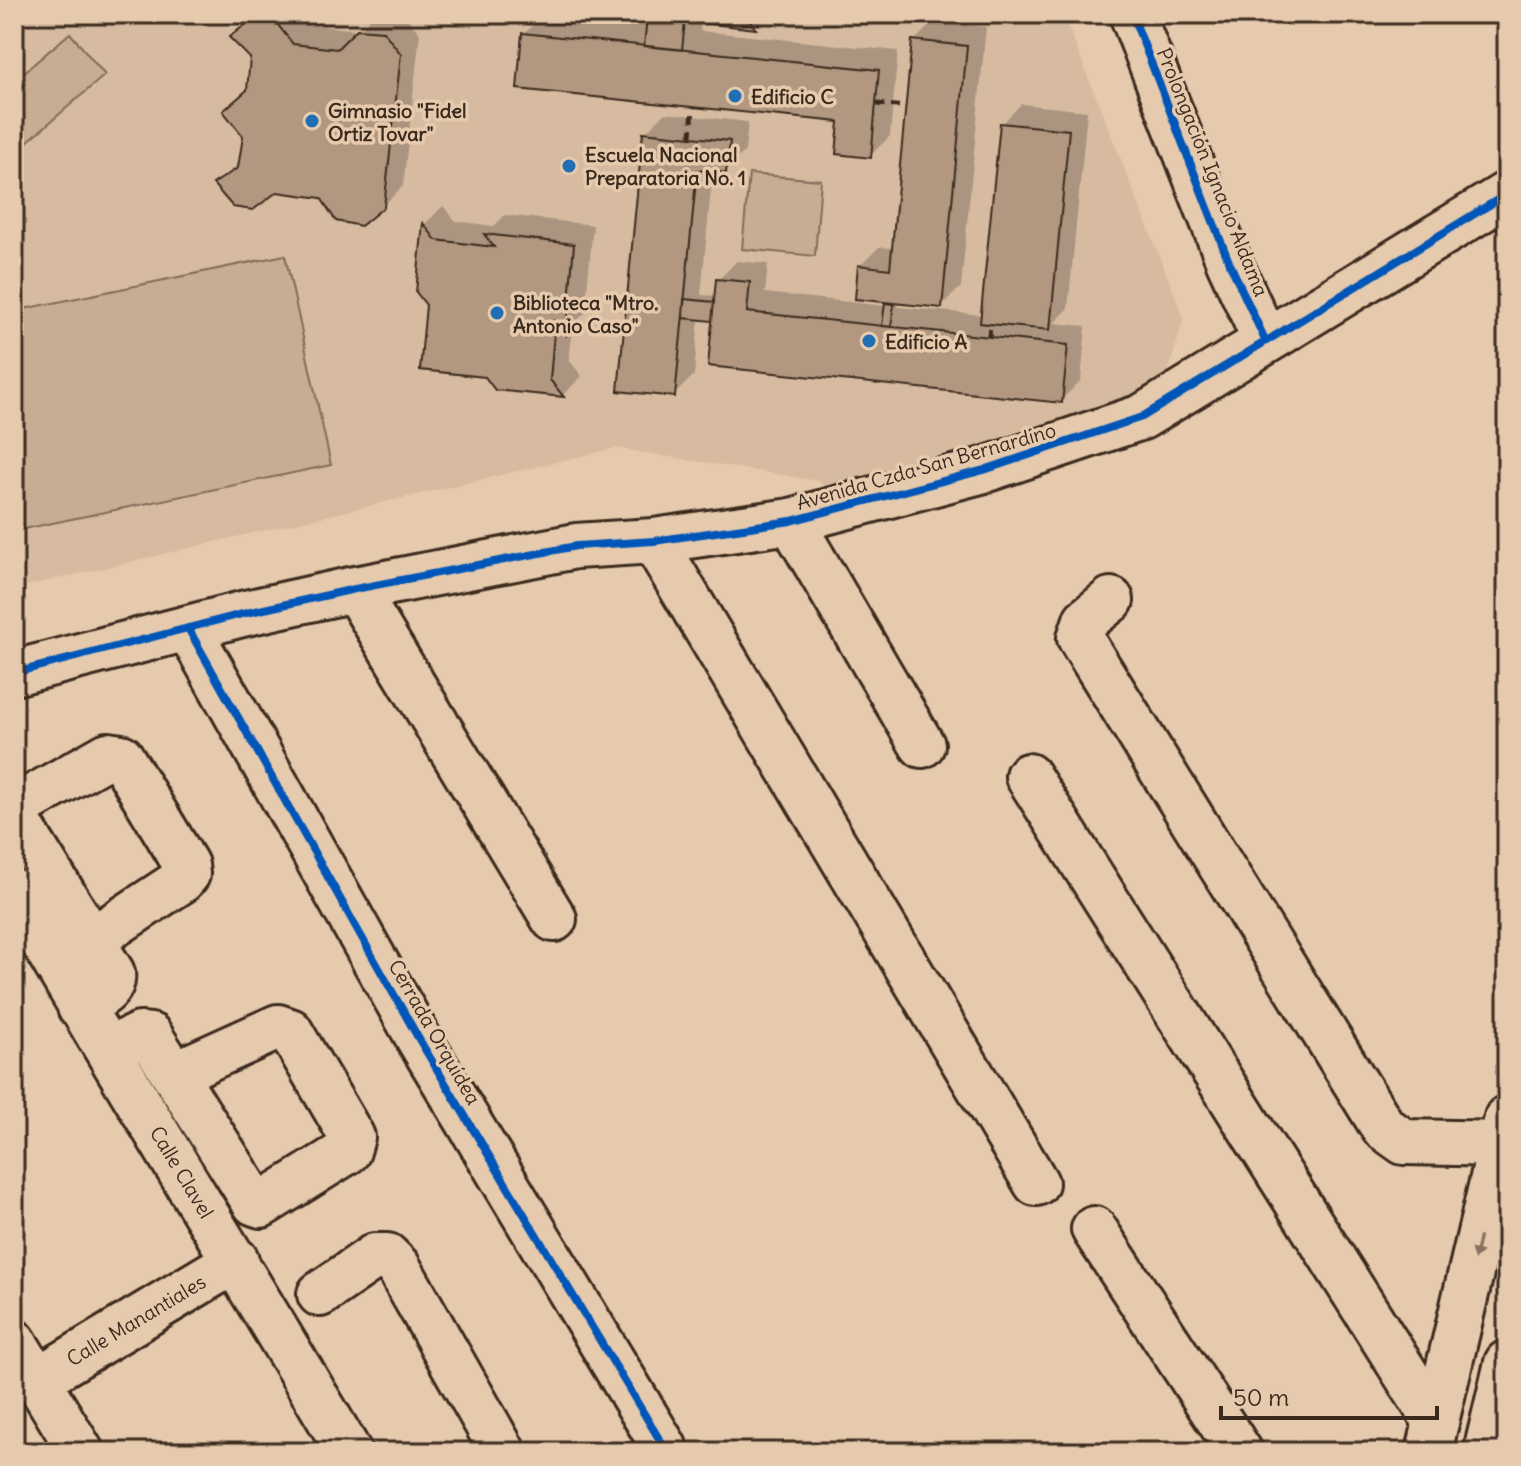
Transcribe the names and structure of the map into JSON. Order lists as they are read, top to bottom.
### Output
{
  "streets": {
    "street": [
      "Prolongación Ignacio Aldama",
      "Avenida Czda San Bernardino",
      "Cerrada Orquídea",
      "Calle Clavel",
      "Calle Manantiales"
    ]
  },
  "crossings": [
    ["Prolongación Ignacio Aldama", "Avenida Czda San Bernardino"],
    ["Avenida Czda San Bernardino", "Cerrada Orquídea"],
    ["Calle Clavel", "Calle Manantiales"]
  ],
  "places": [
    "Edificio C",
    "Gimnasio \"Fidel Ortiz Tovar\"",
    "Escuela Nacional Preparatoria No. 1",
    "Biblioteca \"Mtro. Antonio Caso\"",
    "Edificio A"
  ],
  "scale_bar": "50 m"
}
